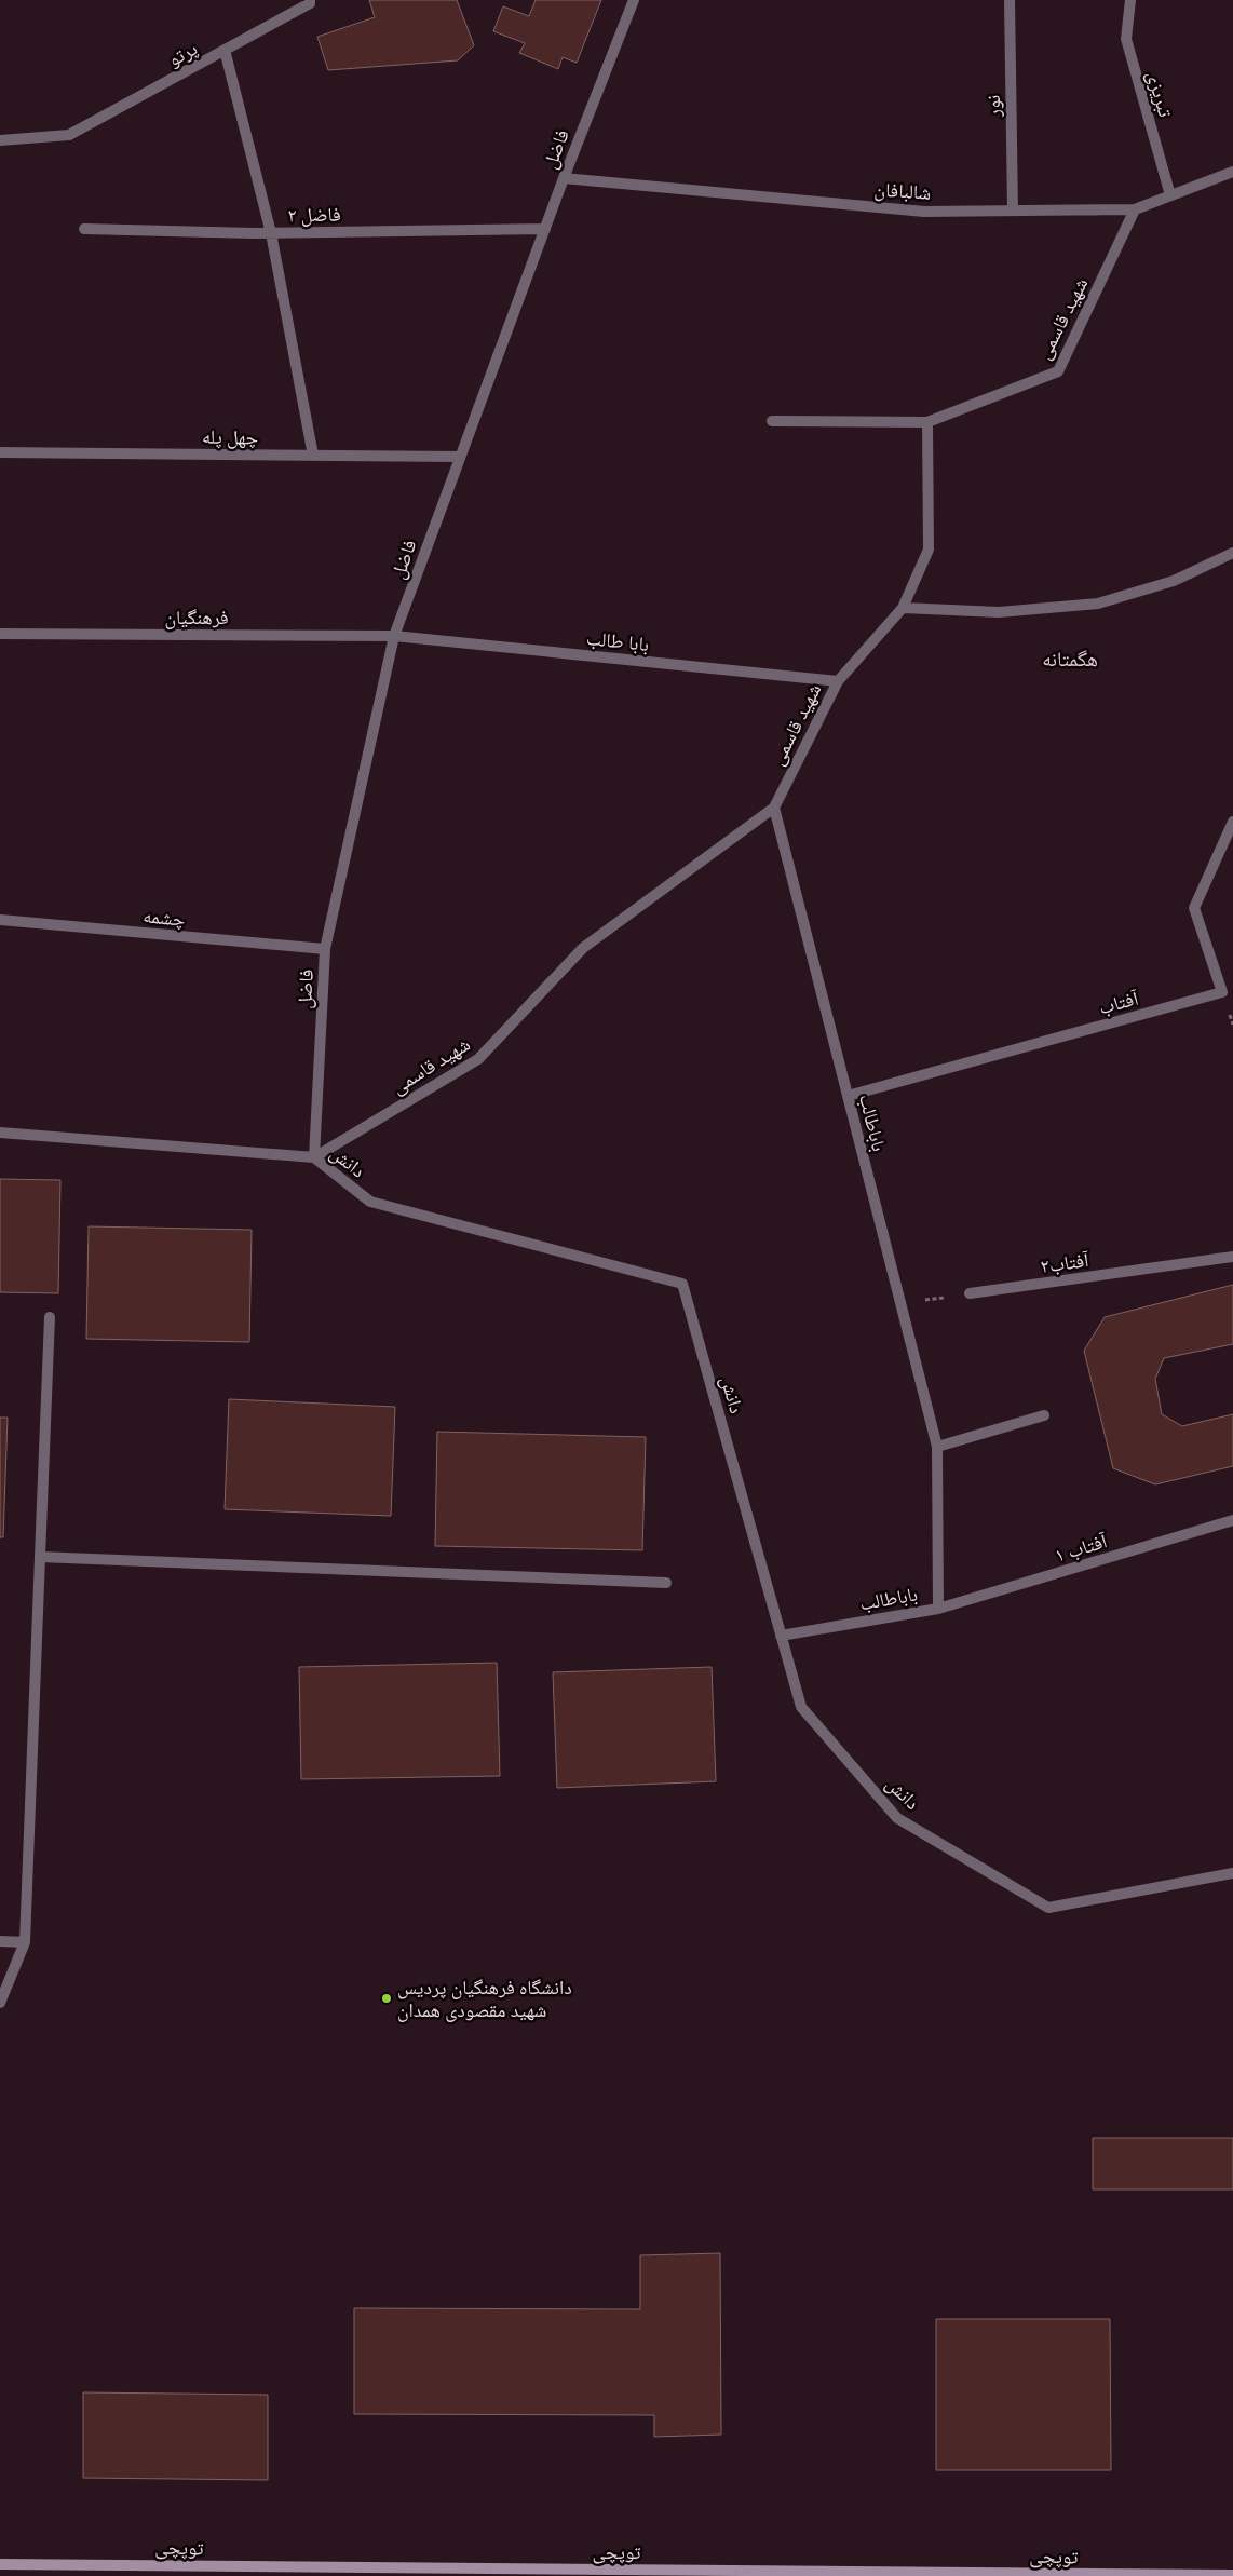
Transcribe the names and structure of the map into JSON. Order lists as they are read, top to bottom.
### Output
{
  "streets": {
    "main road": ["توپچی"],
    "street": [
      "پرتو",
      "تبریزی",
      "نور",
      "فاضل",
      "شالبافان",
      "فاضل ۲",
      "شهید قاسمی",
      "چهل پله",
      "فرهنگیان",
      "بابا طالب",
      "چشمه",
      "آفتاب",
      "باباطالب",
      "دانش",
      "آفتاب۲",
      "آفتاب ۱"
    ]
  },
  "crossings": [
    ["تبریزی", "شالبافان"],
    ["نور", "شالبافان"],
    ["فاضل", "شالبافان"],
    ["فاضل", "فاضل ۲"],
    ["فاضل", "شهید قاسمی"],
    ["فاضل", "چهل پله"],
    ["فاضل", "فرهنگیان"],
    ["فاضل", "بابا طالب"],
    ["فاضل", "چشمه"],
    ["فاضل", "دانش"],
    ["شالبافان", "شهید قاسمی"],
    ["شهید قاسمی", "بابا طالب"],
    ["شهید قاسمی", "باباطالب"],
    ["شهید قاسمی", "دانش"],
    ["فرهنگیان", "بابا طالب"],
    ["آفتاب", "باباطالب"],
    ["باباطالب", "دانش"],
    ["باباطالب", "آفتاب ۱"]
  ],
  "districts": ["هگمتانه"],
  "places": ["دانشگاه فرهنگیان پردیس شهید مقصودی همدان"]
}
